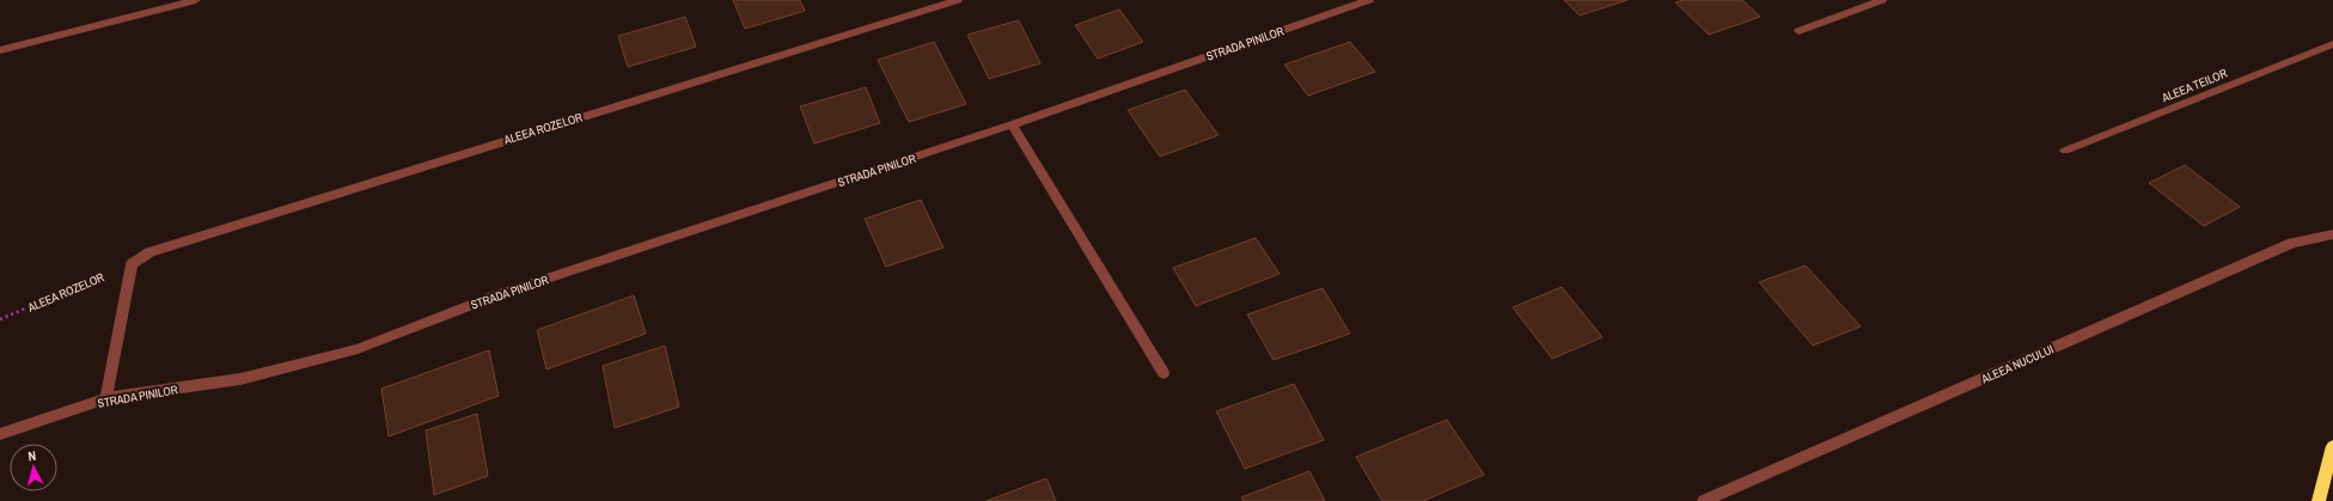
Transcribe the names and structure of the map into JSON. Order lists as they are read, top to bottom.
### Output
{
  "streets": {
    "street": [
      "STRADA PINILOR",
      "ALEEA TEILOR",
      "ALEEA ROZELOR",
      "ALEEA NUCULUI"
    ]
  },
  "north": "top"
}
